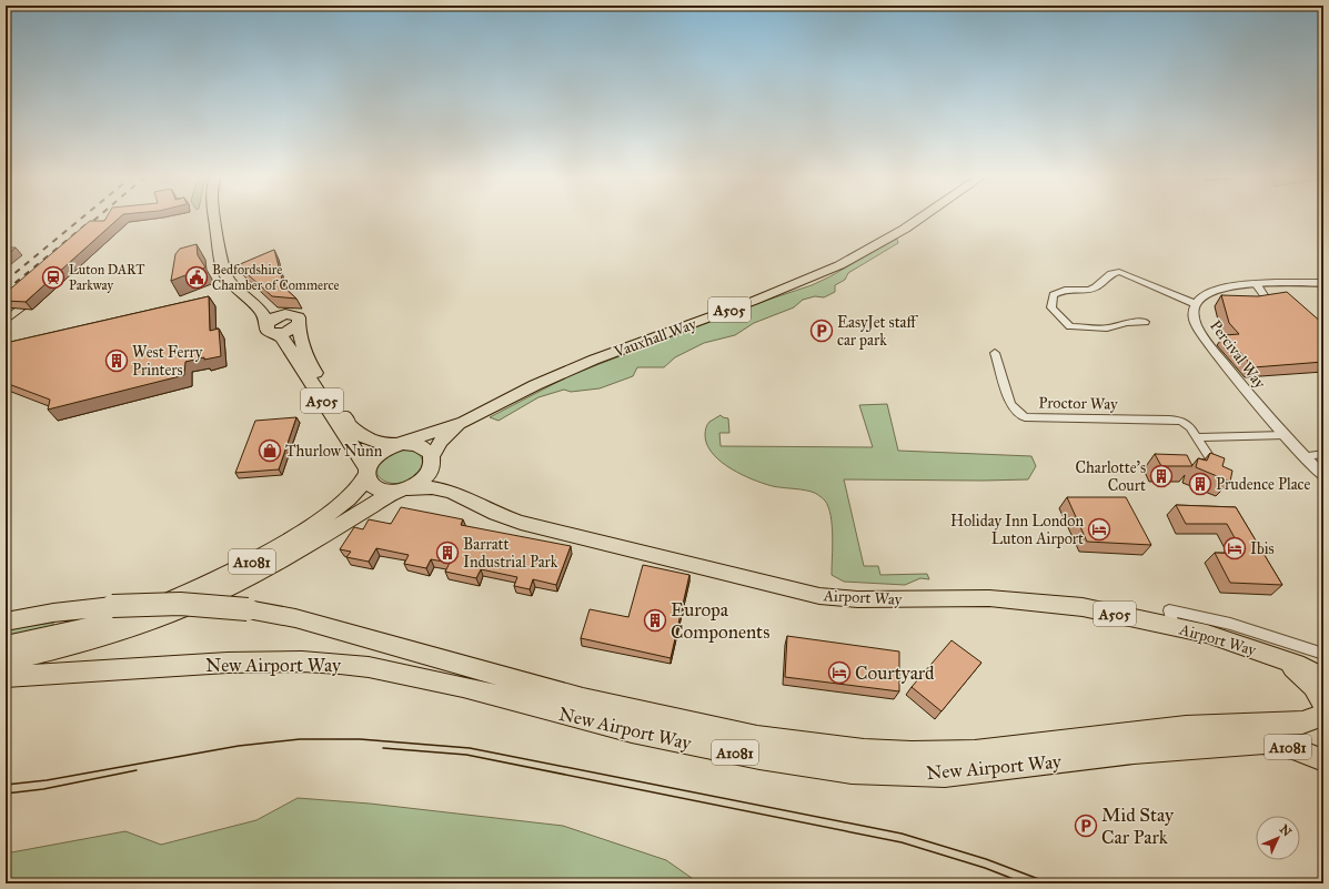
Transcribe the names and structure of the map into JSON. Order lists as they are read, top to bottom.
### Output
{
  "streets": {
    "highway": ["A505", "A1081", "New Airport Way"],
    "main road": ["Vauxhall Way", "Airport Way"],
    "street": ["Percival Way", "Proctor Way"]
  },
  "crossings": [
    ["A505", "Vauxhall Way"],
    ["A505", "A1081"],
    ["A505", "Airport Way"],
    ["Vauxhall Way", "A1081"],
    ["Vauxhall Way", "Airport Way"],
    ["A1081", "Airport Way"],
    ["Airport Way", "New Airport Way"]
  ],
  "places": {
    "station": ["Luton DART Parkway"],
    "public building": ["Bedfordshire Chamber of Commerce"],
    "parking": ["EasyJet staff car park", "Mid Stay Car Park"],
    "building": [
      "West Ferry Printers",
      "Charlotte's Court",
      "Prudence Place",
      "Barratt Industrial Park",
      "Europa Components"
    ],
    "shop": ["Thurlow Nunn"],
    "hotel": ["Holiday Inn London Luton Airport", "Ibis", "Courtyard"]
  },
  "north": "top right"
}
